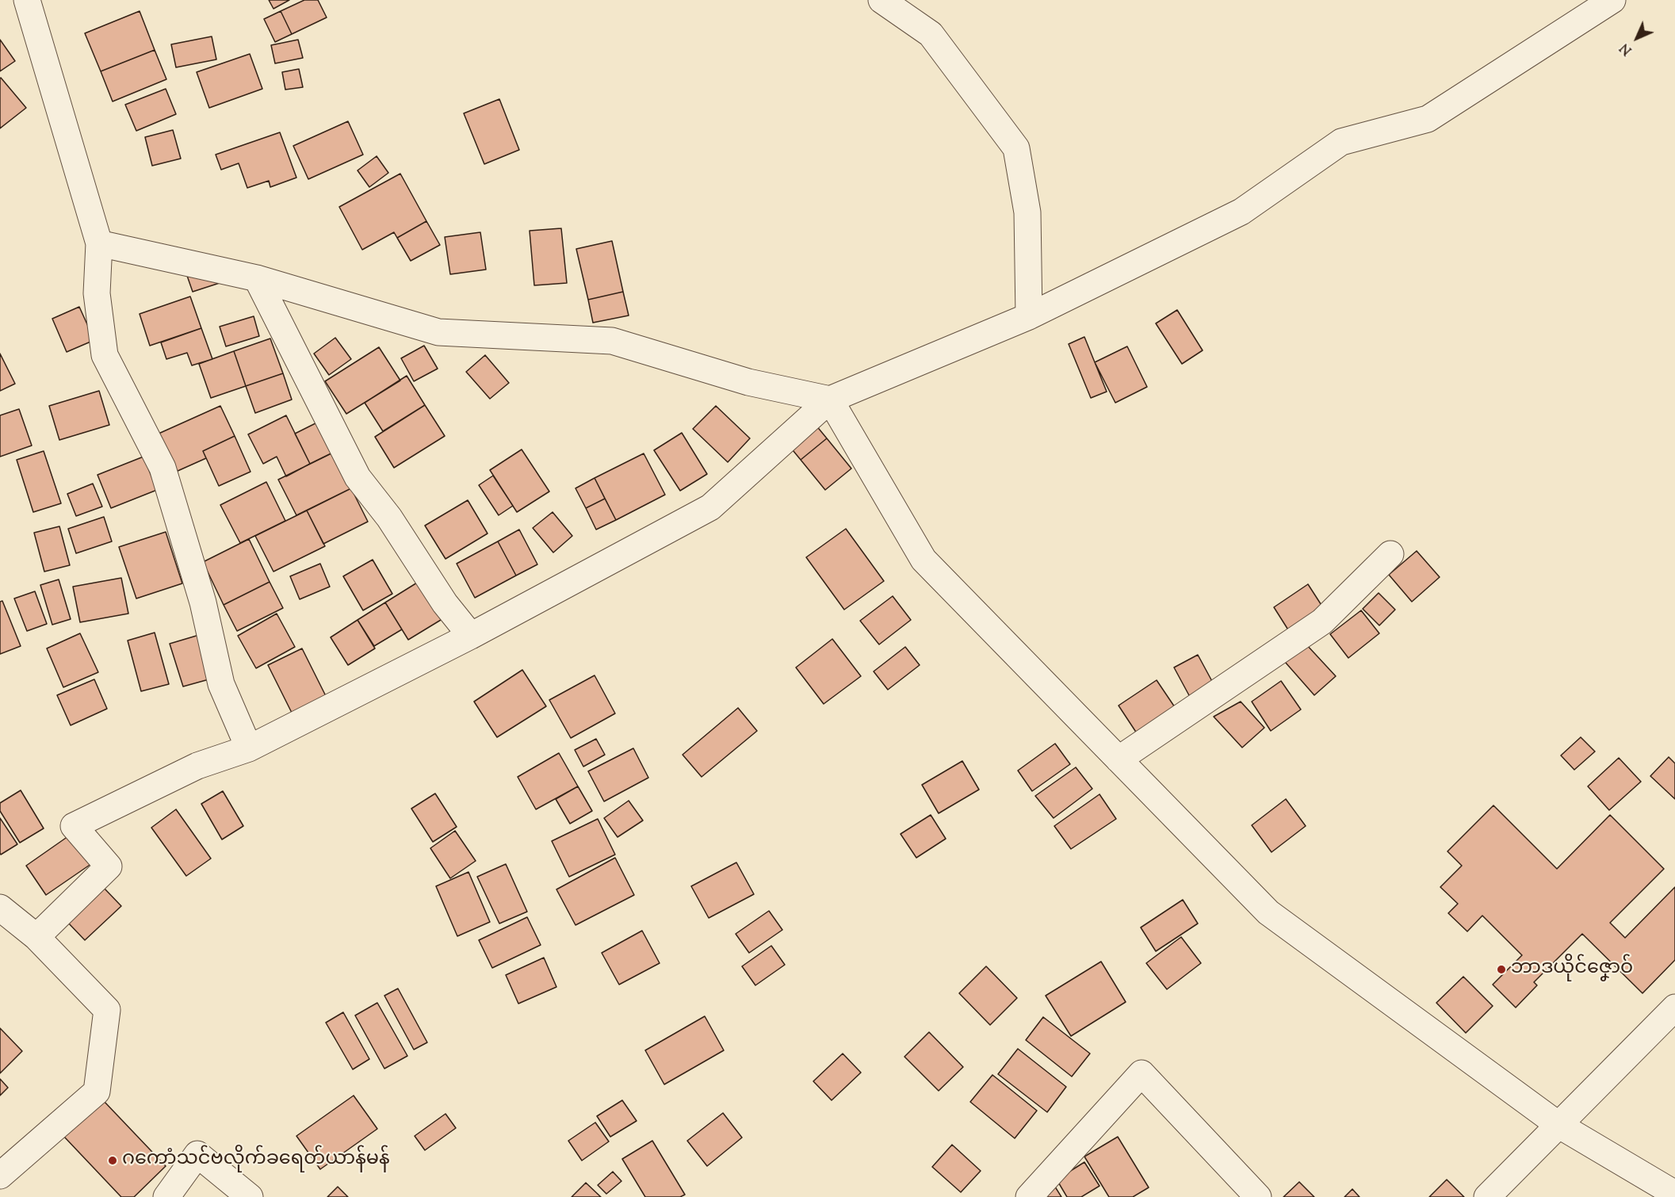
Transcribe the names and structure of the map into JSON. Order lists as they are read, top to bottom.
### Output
{
  "places": ["ဘာဒယိုင်ဇၞောဝ်", "ဂကောံသင်ဗလိုက်ခရေတ်ယာန်မန်"],
  "north": "bottom left"
}
